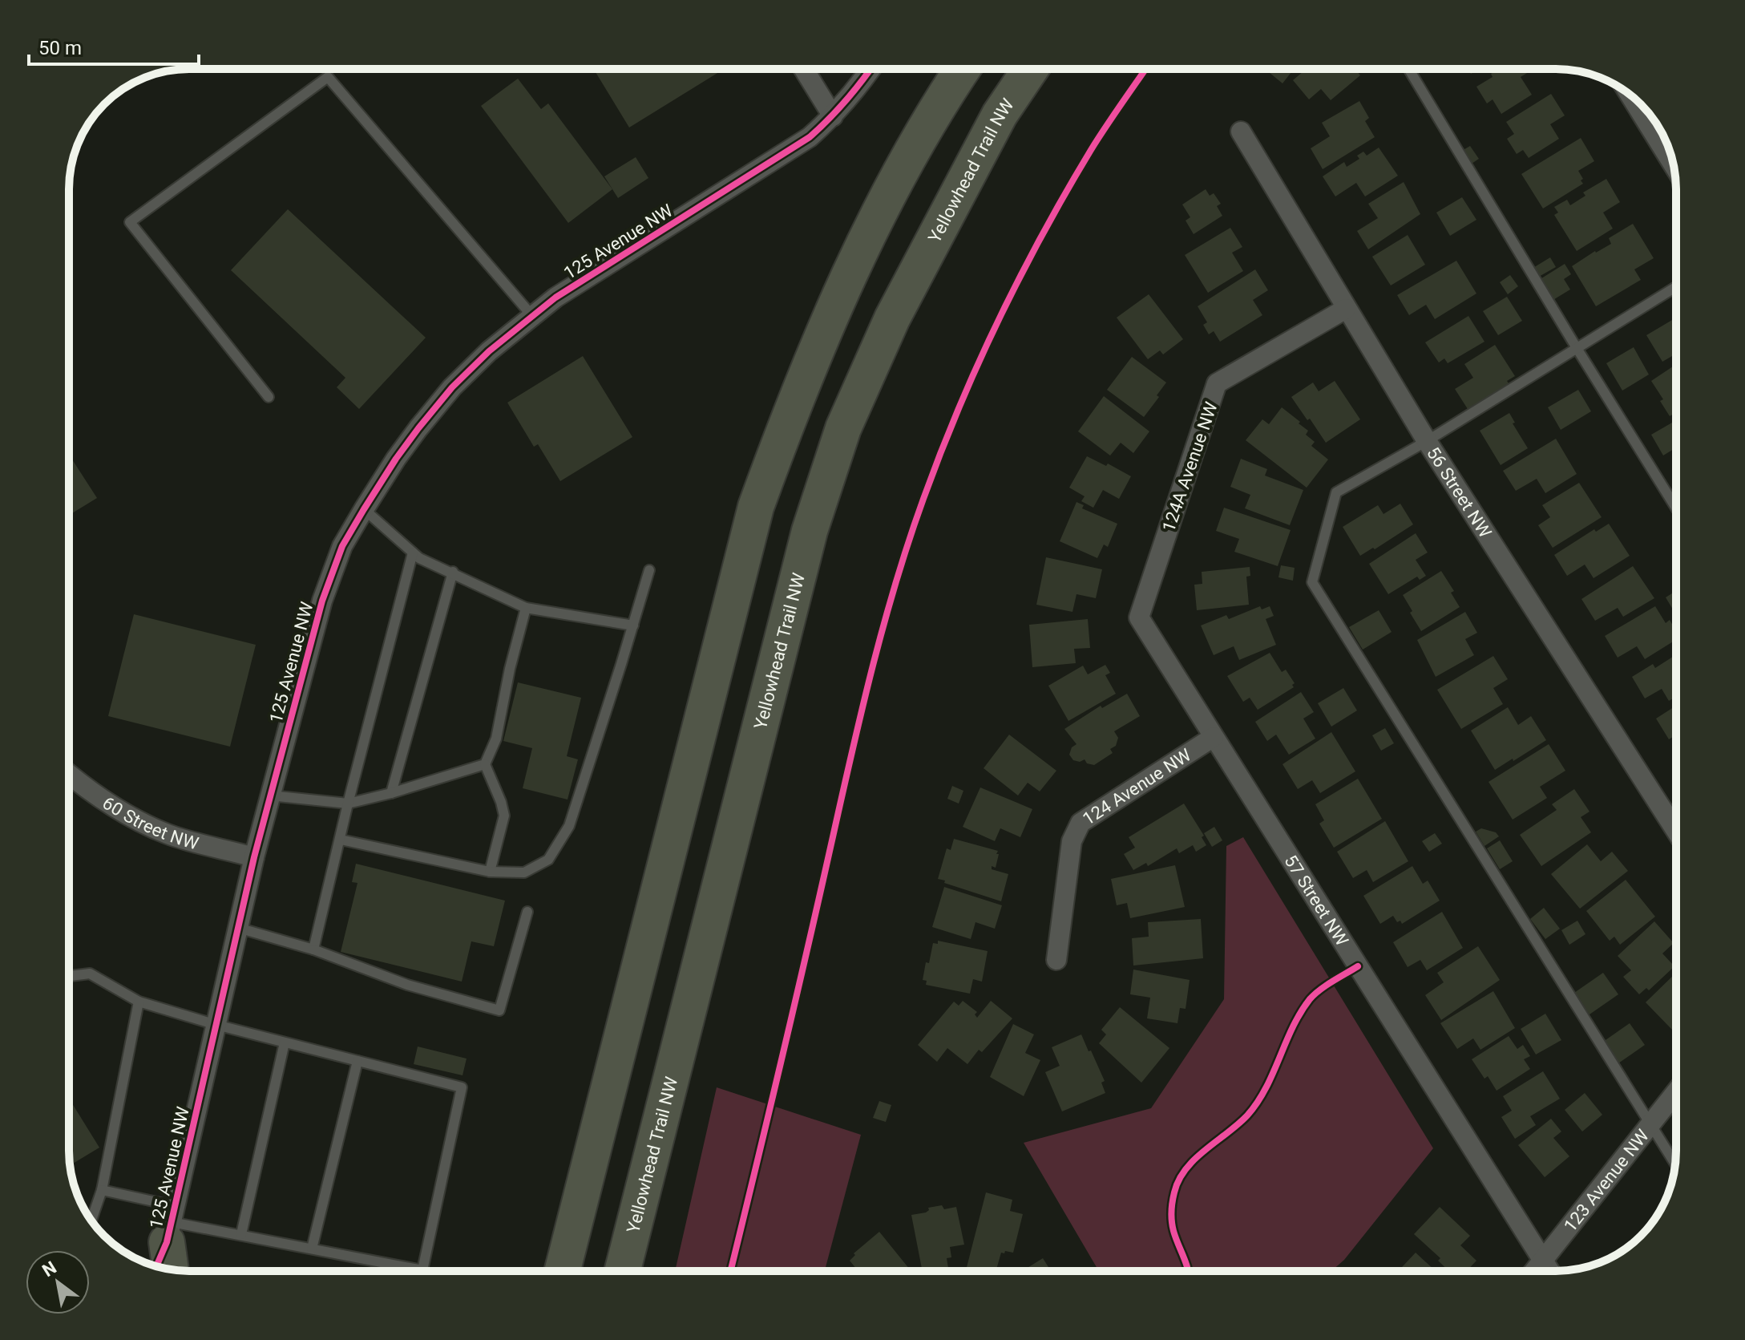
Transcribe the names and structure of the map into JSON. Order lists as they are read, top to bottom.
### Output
{
  "streets": {
    "highway": ["Yellowhead Trail NW"],
    "street": [
      "125 Avenue NW",
      "124A Avenue NW",
      "56 Street NW",
      "124 Avenue NW",
      "60 Street NW",
      "57 Street NW",
      "123 Avenue NW"
    ]
  },
  "crossings": [
    ["125 Avenue NW", "60 Street NW"],
    ["124A Avenue NW", "56 Street NW"],
    ["124A Avenue NW", "57 Street NW"],
    ["124 Avenue NW", "57 Street NW"],
    ["57 Street NW", "123 Avenue NW"]
  ],
  "scale_bar": "50 m",
  "north": "top left"
}
